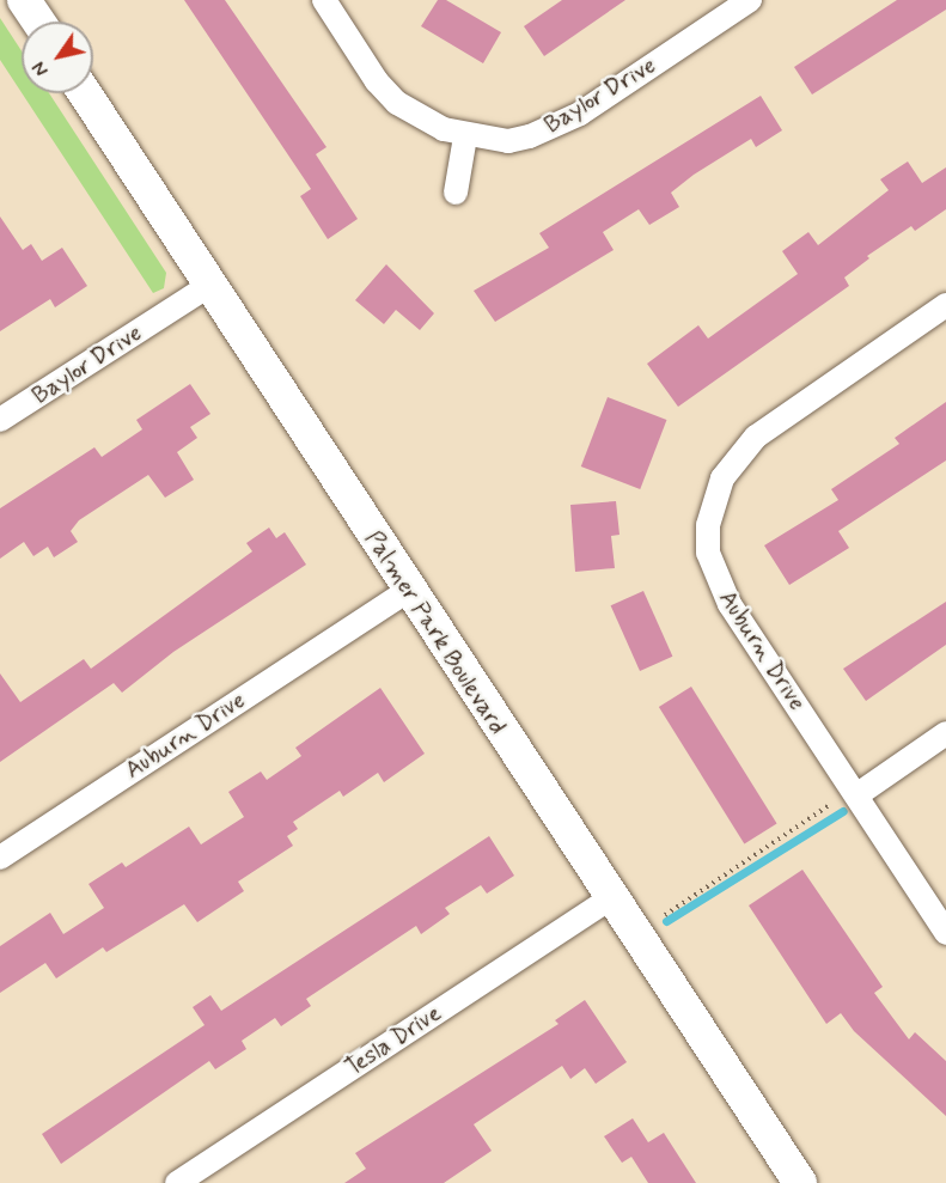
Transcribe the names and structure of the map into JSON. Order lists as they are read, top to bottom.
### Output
{
  "streets": {
    "main road": ["Palmer Park Boulevard"],
    "street": ["Baylor Drive", "Auburn Drive", "Tesla Drive"]
  },
  "crossings": [
    ["Baylor Drive", "Palmer Park Boulevard"],
    ["Palmer Park Boulevard", "Auburn Drive"],
    ["Palmer Park Boulevard", "Tesla Drive"]
  ],
  "north": "bottom left"
}
